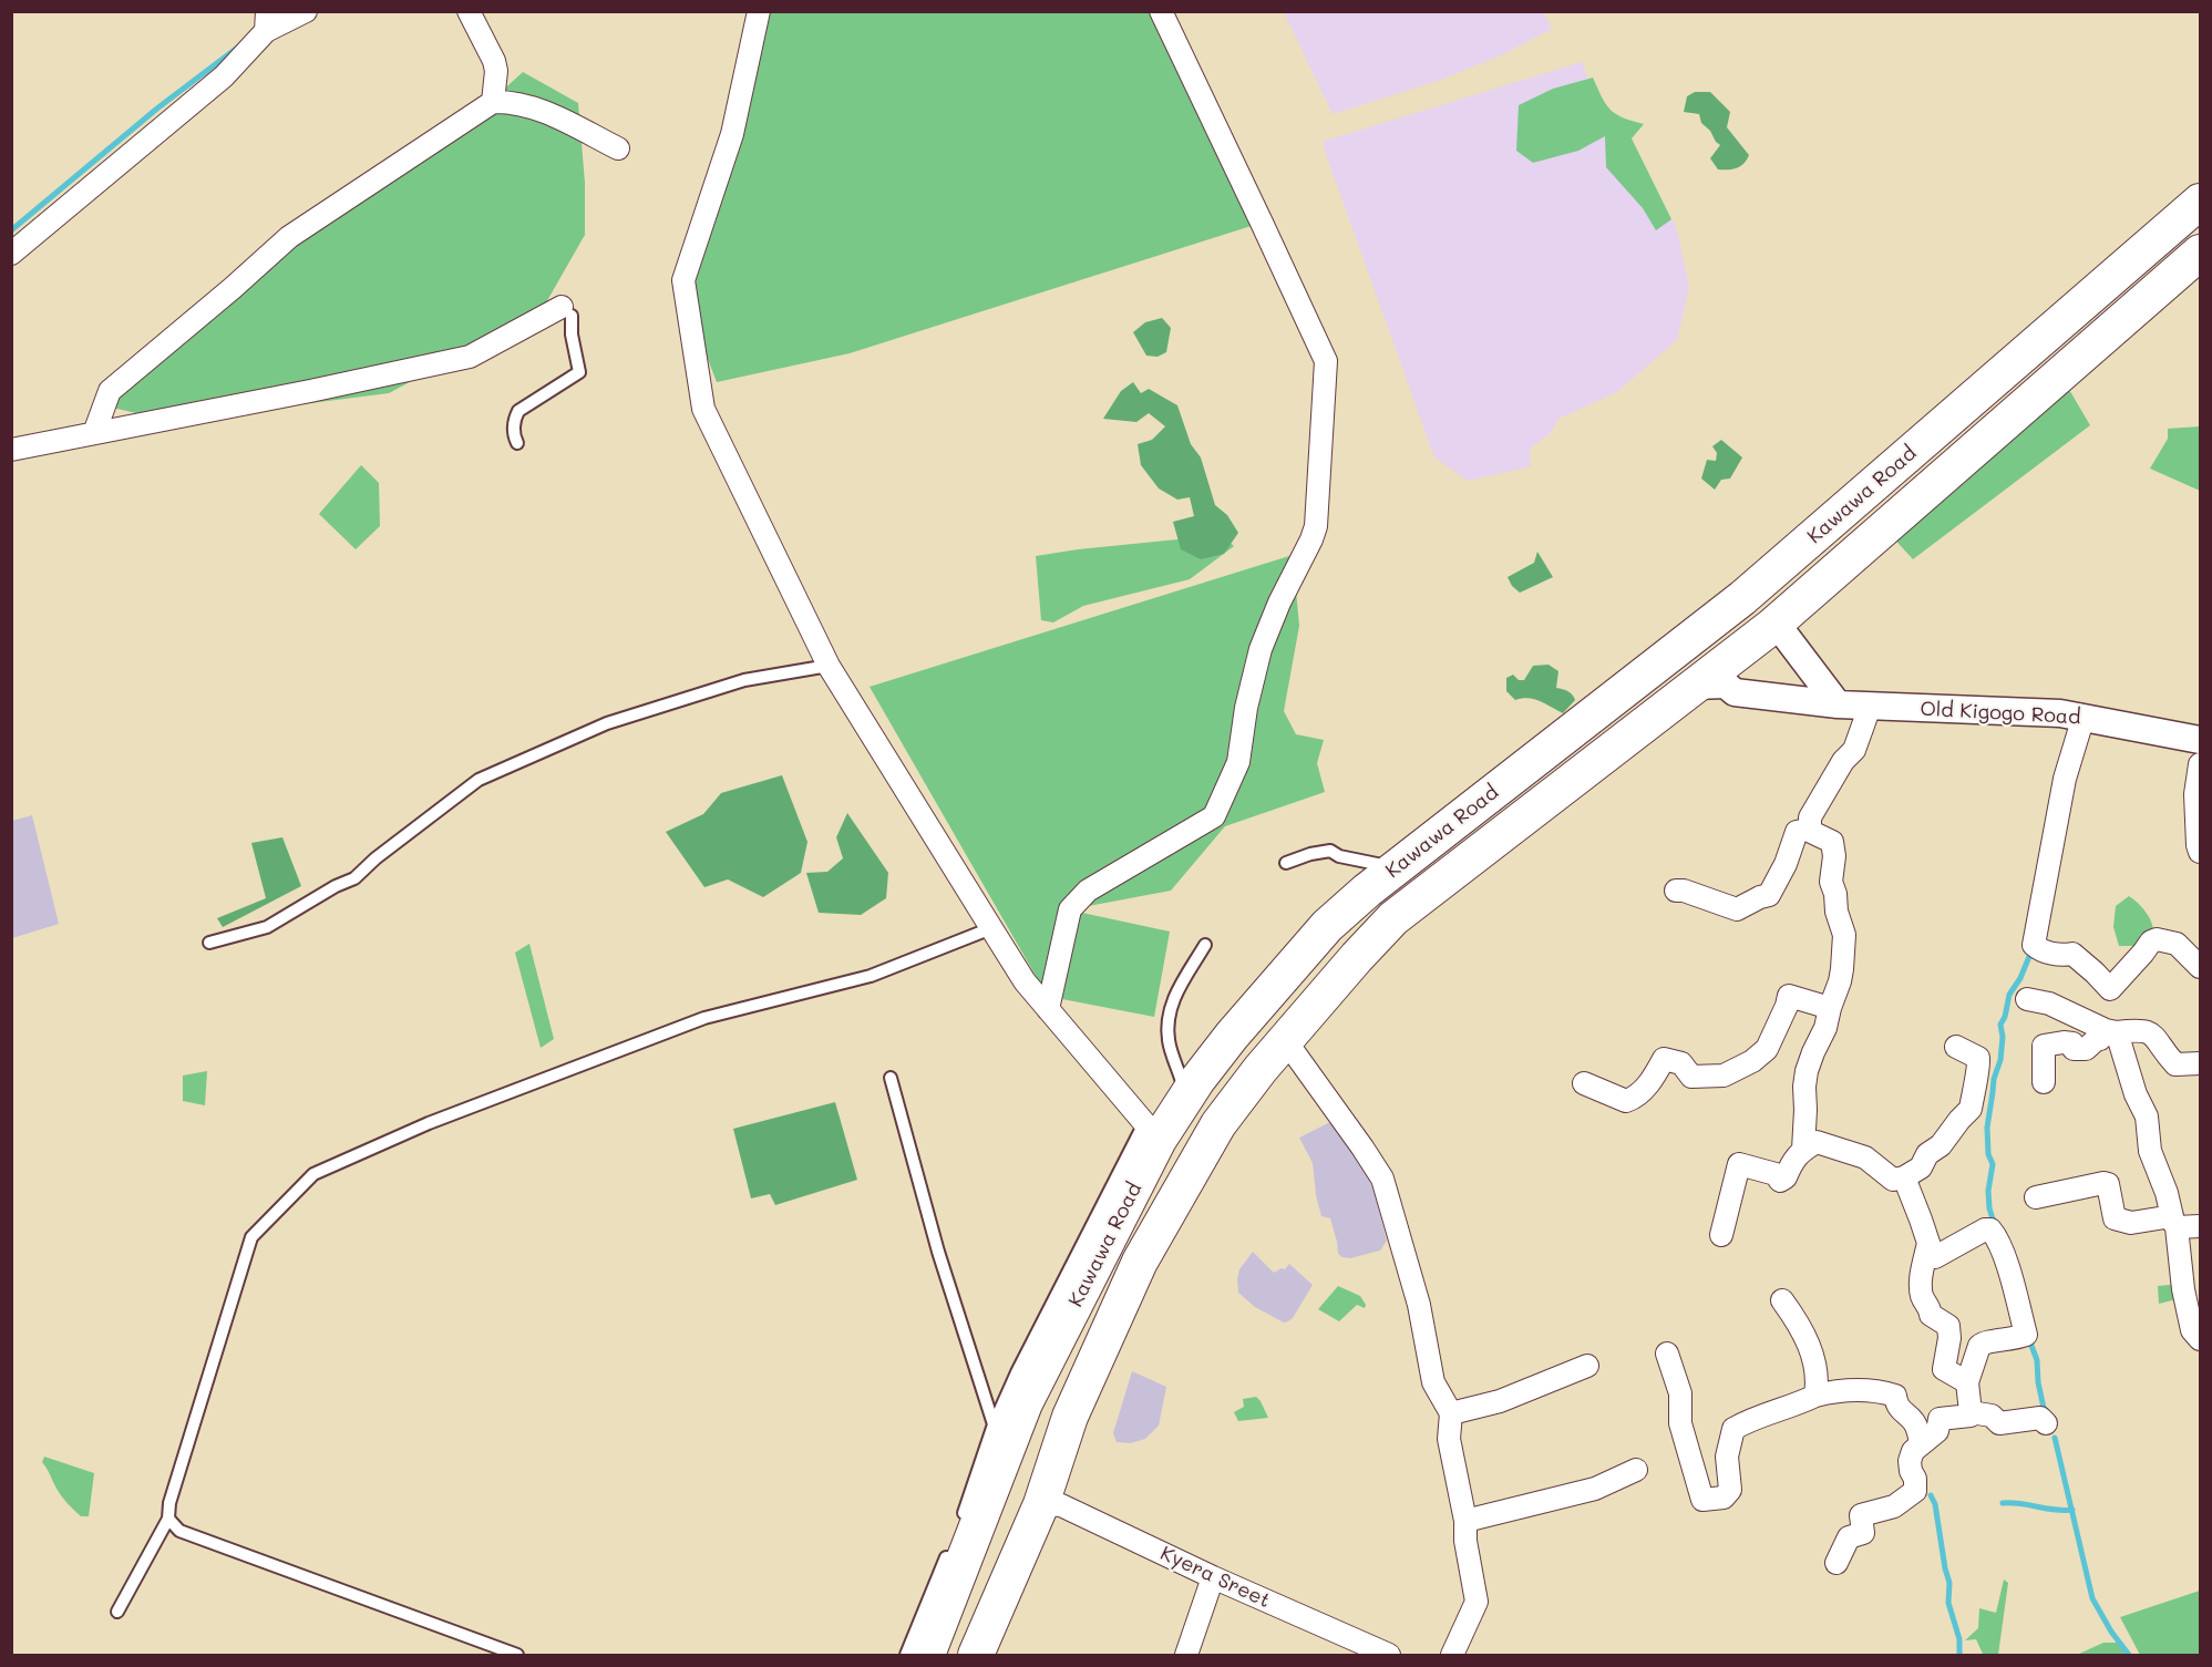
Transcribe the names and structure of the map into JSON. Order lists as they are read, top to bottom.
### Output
{
  "streets": {
    "main road": ["Kawawa Road"],
    "street": ["Old Kigogo Road", "Kyera Sreet"]
  },
  "crossings": [
    ["Kawawa Road", "Old Kigogo Road"],
    ["Kawawa Road", "Kyera Sreet"]
  ]
}
